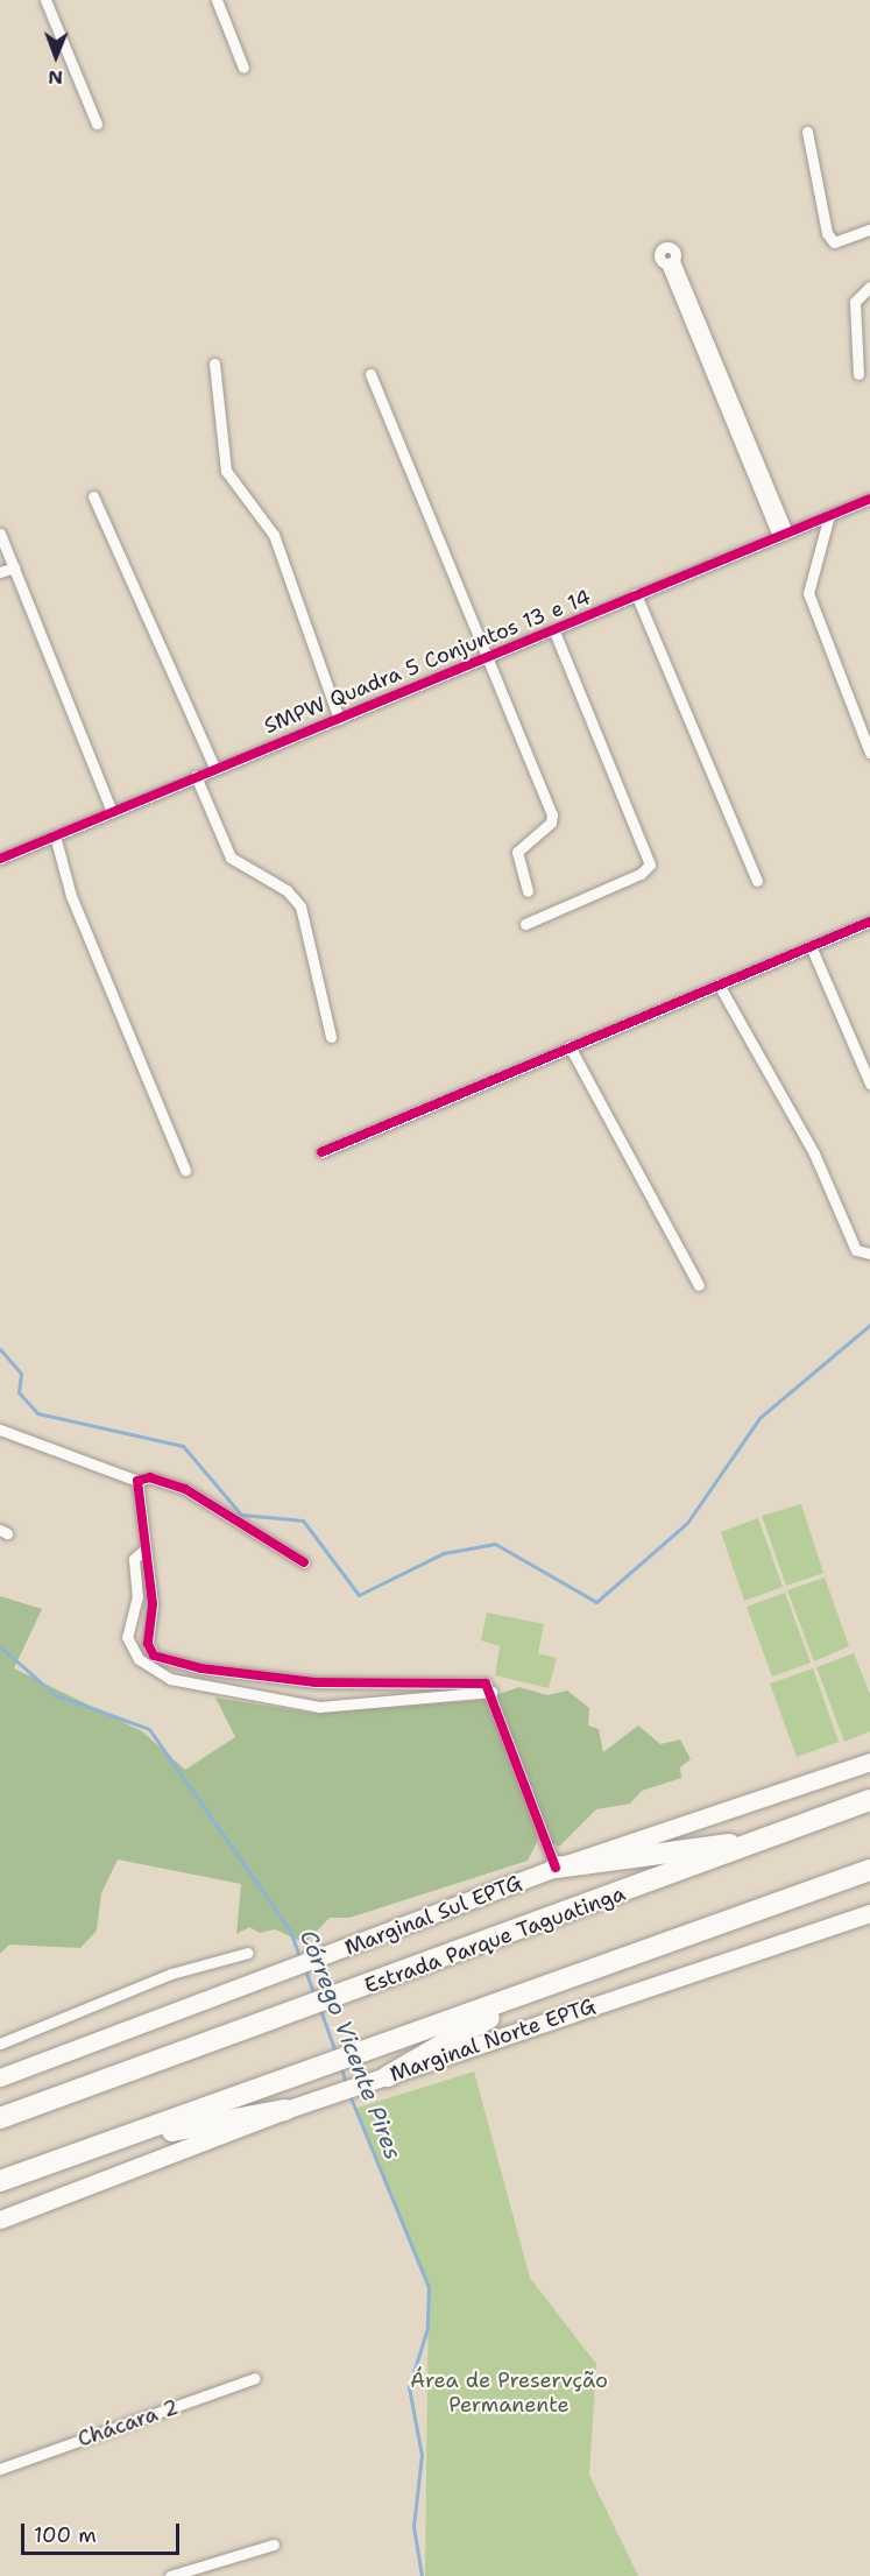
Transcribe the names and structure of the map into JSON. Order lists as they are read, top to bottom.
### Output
{
  "streets": {
    "highway": ["Estrada Parque Taguatinga"],
    "main road": ["Marginal Sul EPTG", "Marginal Norte EPTG"],
    "street": ["SMPW Quadra 5 Conjuntos 13 e 14", "Chácara 2"]
  },
  "water": ["Córrego Vicente Pires"],
  "parks": ["Área de Preservção Permanente"],
  "scale_bar": "100 m",
  "north": "bottom"
}
